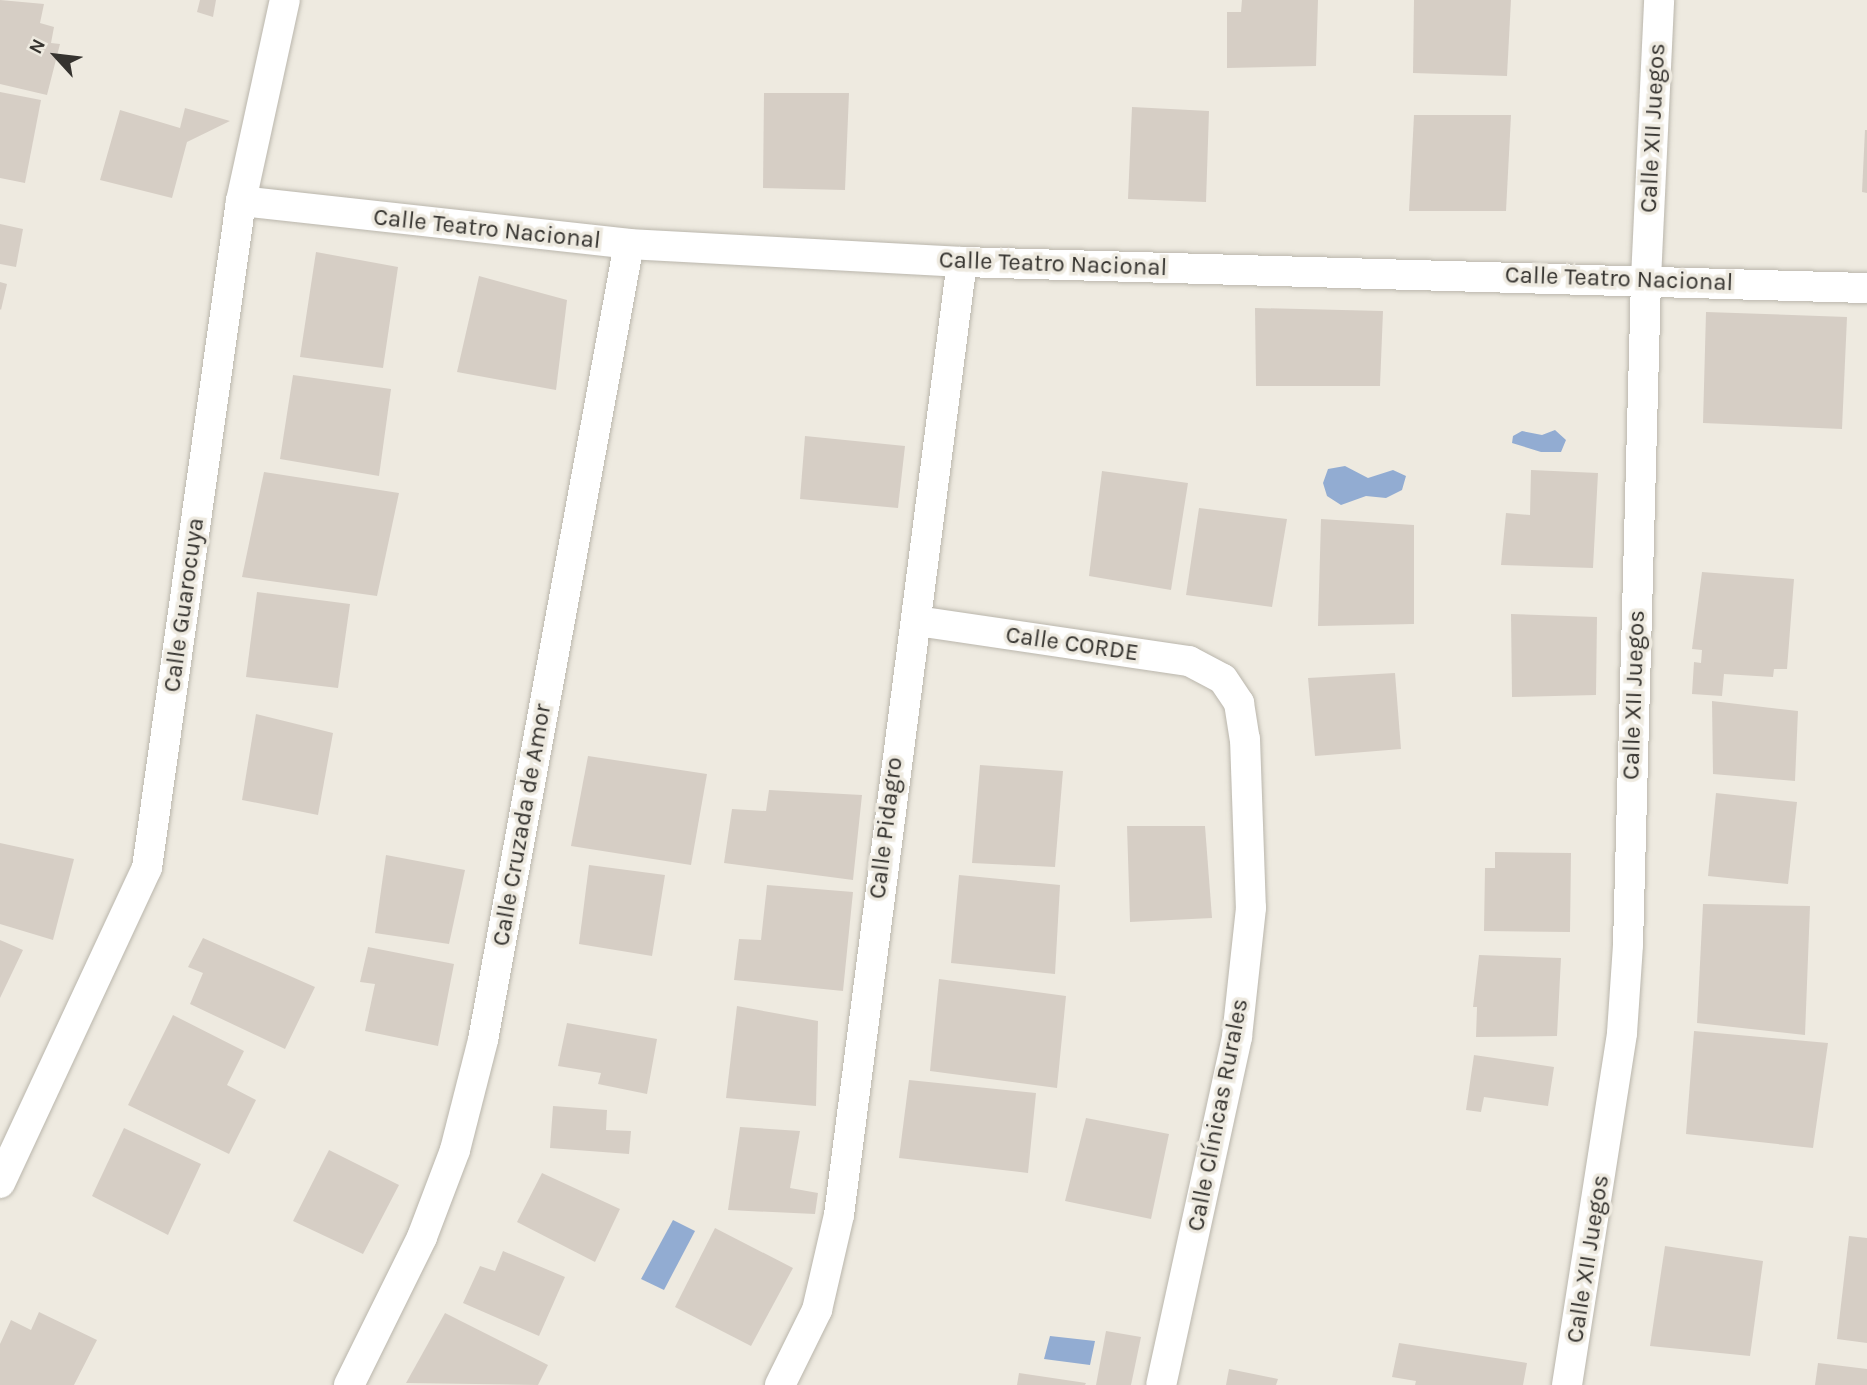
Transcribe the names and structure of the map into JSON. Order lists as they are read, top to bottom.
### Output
{
  "streets": {
    "street": [
      "Calle XII Juegos",
      "Calle Teatro Nacional",
      "Calle Guarocuya",
      "Calle CORDE",
      "Calle Cruzada de Amor",
      "Calle Pidagro",
      "Calle Clínicas Rurales"
    ]
  },
  "crossings": [
    ["Calle XII Juegos", "Calle Teatro Nacional"],
    ["Calle Teatro Nacional", "Calle Guarocuya"],
    ["Calle Teatro Nacional", "Calle Cruzada de Amor"],
    ["Calle Teatro Nacional", "Calle Pidagro"],
    ["Calle CORDE", "Calle Pidagro"],
    ["Calle CORDE", "Calle Clínicas Rurales"]
  ],
  "north": "top left"
}
